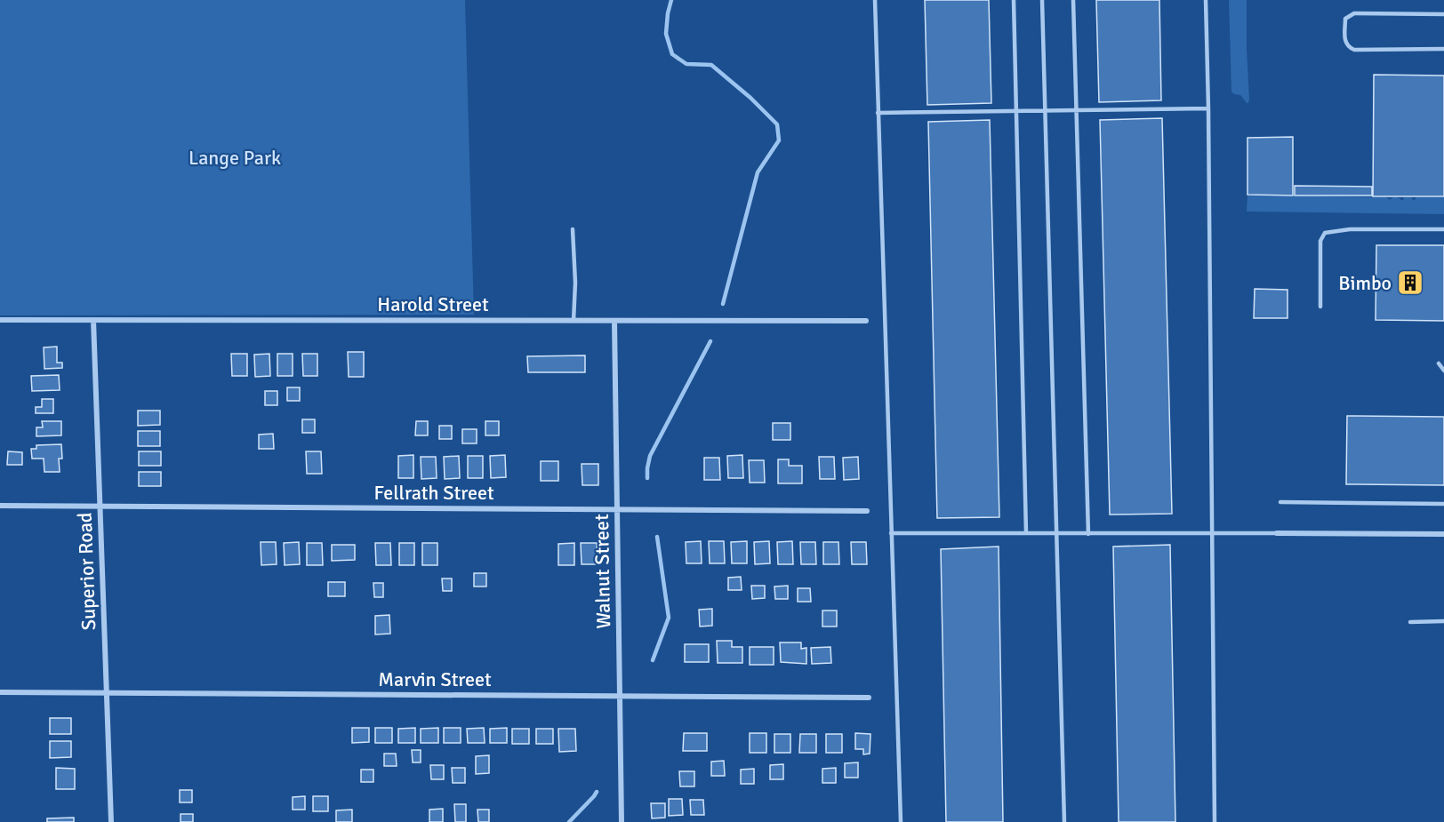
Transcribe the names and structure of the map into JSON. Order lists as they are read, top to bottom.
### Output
{
  "streets": {
    "street": [
      "Harold Street",
      "Fellrath Street",
      "Superior Road",
      "Walnut Street",
      "Marvin Street"
    ]
  },
  "crossings": [
    ["Harold Street", "Superior Road"],
    ["Harold Street", "Walnut Street"],
    ["Fellrath Street", "Superior Road"],
    ["Fellrath Street", "Walnut Street"],
    ["Superior Road", "Marvin Street"],
    ["Walnut Street", "Marvin Street"]
  ],
  "parks": ["Lange Park"],
  "places": {
    "building": ["Bimbo"]
  }
}
